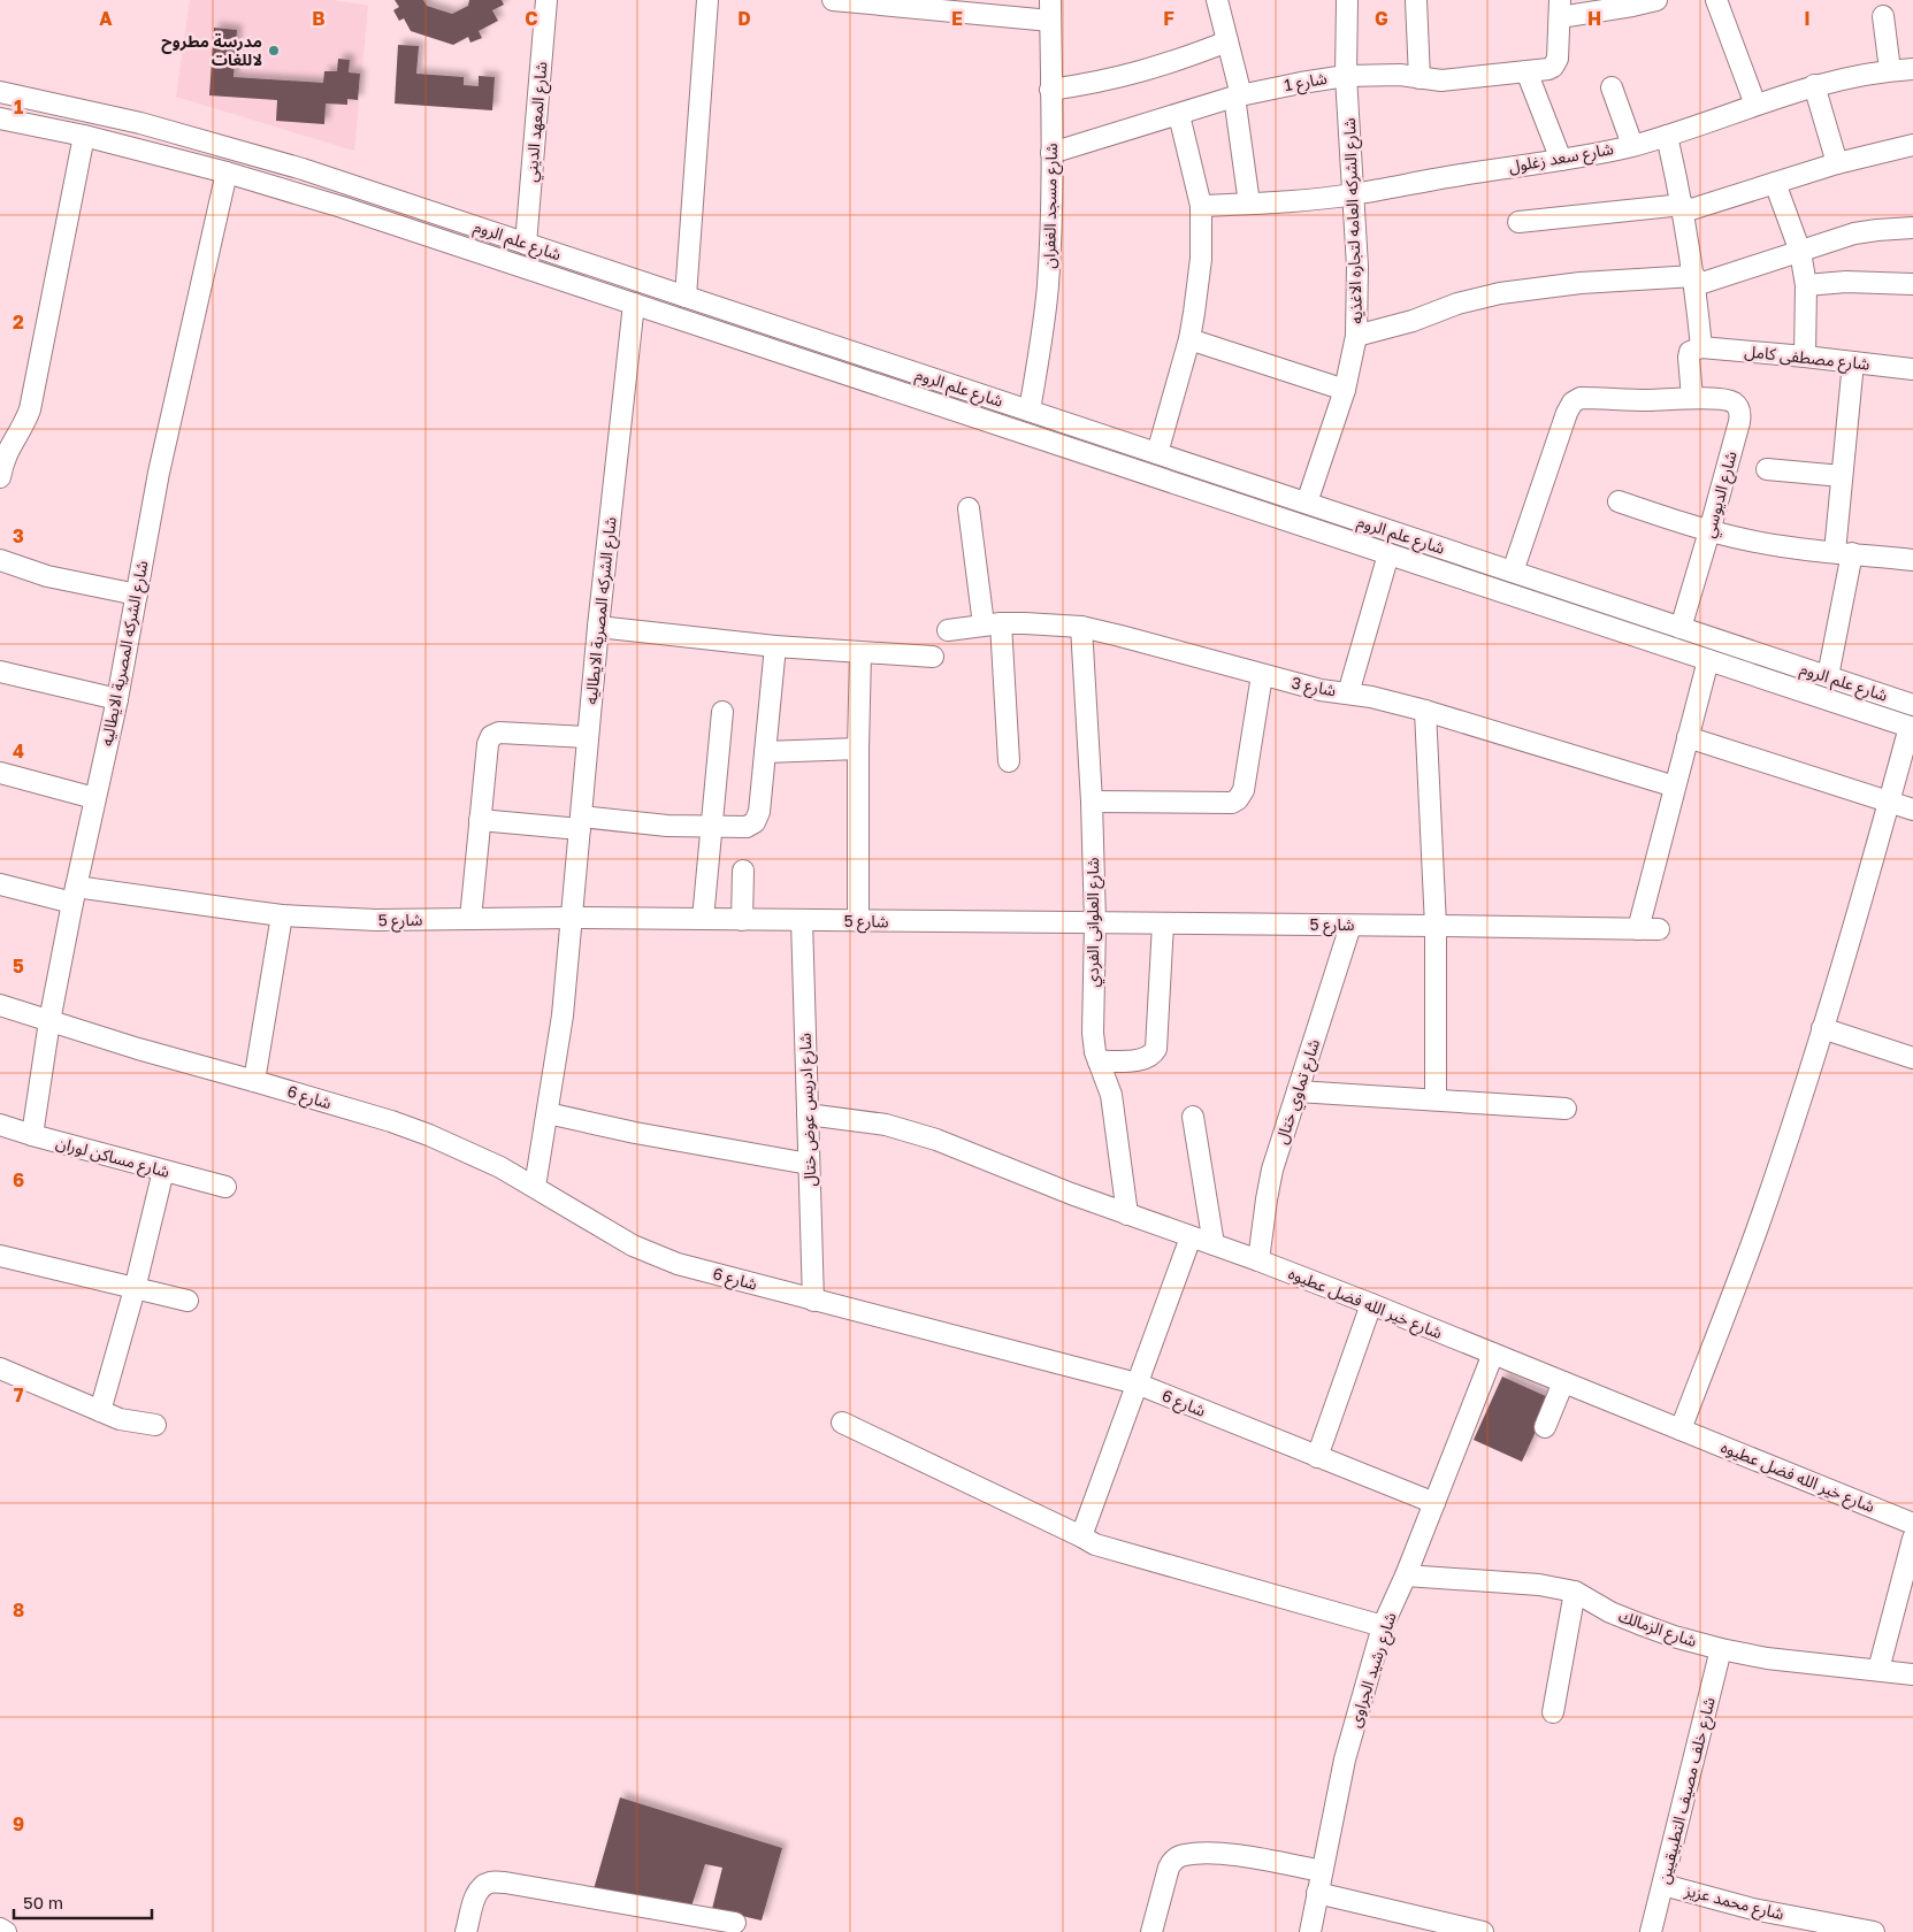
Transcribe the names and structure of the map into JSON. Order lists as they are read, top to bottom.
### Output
{
  "streets": {
    "street": [
      "شارع 1",
      "شارع المعهد الديني",
      "شارع سعد زغلول",
      "شارع مسجد الغفران",
      "شارع الشركه العامه لتجاره الاغذيه",
      "شارع علم الروم",
      "شارع مصطفى كامل",
      "شارع الديوسي",
      "شارع الشركه المصرية الايطاليه",
      "شارع 3",
      "شارع 5",
      "شارع العلوانى الفردي",
      "شارع تماوي ختال",
      "شارع 6",
      "شارع ادريس عوض ختال",
      "شارع مساكن لوران",
      "شارع خير الله فضل عطيوه",
      "شارع الزمالك",
      "شارع رشيد الجراوى",
      "شارع خلف مصيف التطبيقيين",
      "شارع محمد عزيز"
    ]
  },
  "crossings": [
    ["شارع 1", "شارع مسجد الغفران"],
    ["شارع 1", "شارع الشركه العامه لتجاره الاغذيه"],
    ["شارع المعهد الديني", "شارع علم الروم"],
    ["شارع سعد زغلول", "شارع الشركه العامه لتجاره الاغذيه"],
    ["شارع مسجد الغفران", "شارع علم الروم"],
    ["شارع الشركه العامه لتجاره الاغذيه", "شارع علم الروم"],
    ["شارع علم الروم", "شارع الديوسي"],
    ["شارع علم الروم", "شارع الشركه المصرية الايطاليه"],
    ["شارع الشركه المصرية الايطاليه", "شارع 5"],
    ["شارع الشركه المصرية الايطاليه", "شارع 6"],
    ["شارع الشركه المصرية الايطاليه", "شارع مساكن لوران"],
    ["شارع 3", "شارع العلوانى الفردي"],
    ["شارع 5", "شارع العلوانى الفردي"],
    ["شارع 5", "شارع تماوي ختال"],
    ["شارع 5", "شارع ادريس عوض ختال"],
    ["شارع العلوانى الفردي", "شارع خير الله فضل عطيوه"],
    ["شارع تماوي ختال", "شارع خير الله فضل عطيوه"],
    ["شارع 6", "شارع ادريس عوض ختال"],
    ["شارع 6", "شارع رشيد الجراوى"],
    ["شارع ادريس عوض ختال", "شارع خير الله فضل عطيوه"],
    ["شارع خير الله فضل عطيوه", "شارع رشيد الجراوى"],
    ["شارع الزمالك", "شارع رشيد الجراوى"],
    ["شارع الزمالك", "شارع خلف مصيف التطبيقيين"],
    ["شارع خلف مصيف التطبيقيين", "شارع محمد عزيز"]
  ],
  "places": ["مدرسة مطروح لاللغات"],
  "scale_bar": "50 m",
  "grid": {
    "columns": [
      "A",
      "B",
      "C",
      "D",
      "E",
      "F",
      "G",
      "H",
      "I"
    ],
    "rows": [
      "1",
      "2",
      "3",
      "4",
      "5",
      "6",
      "7",
      "8",
      "9"
    ]
  }
}
